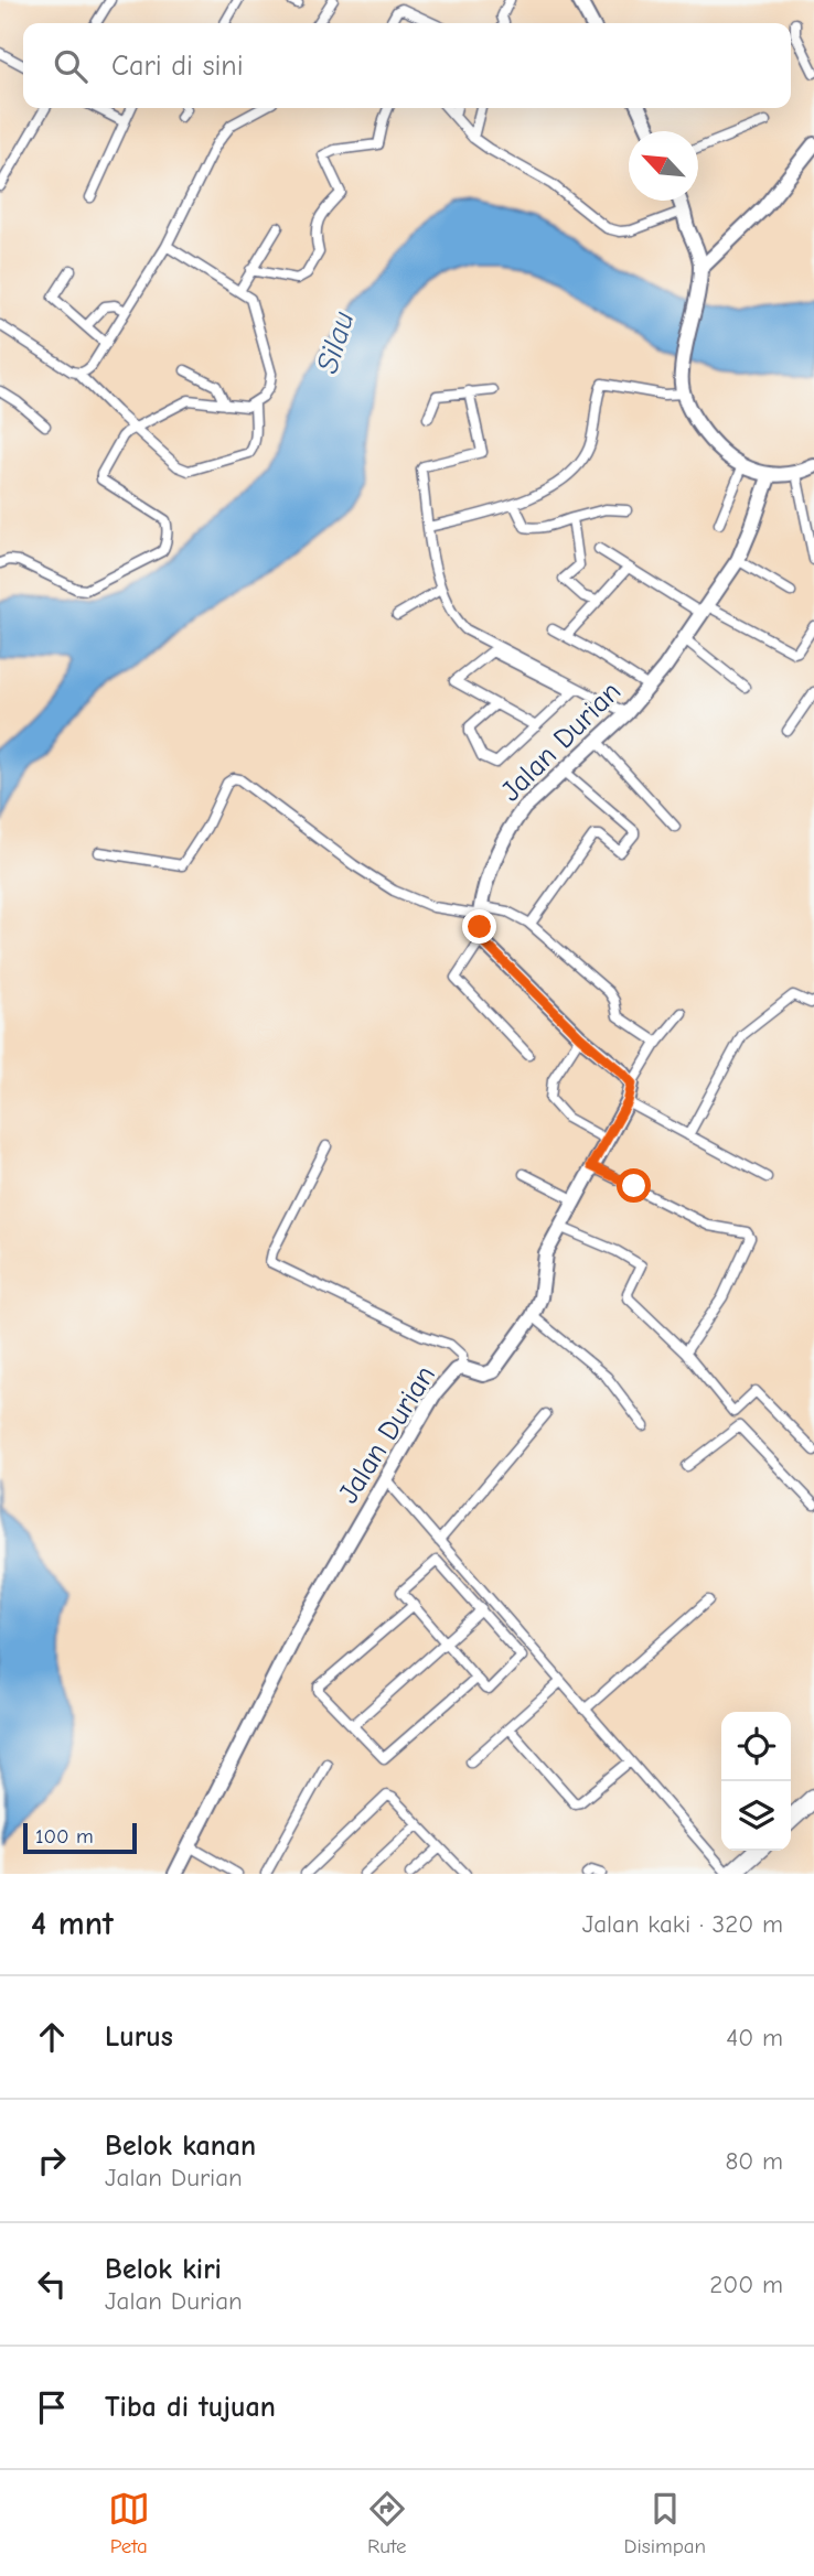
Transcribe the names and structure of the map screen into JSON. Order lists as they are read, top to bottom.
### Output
{
  "streets": {
    "street": ["Jalan Durian"]
  },
  "water": ["Silau"],
  "scale_bar": "100 m",
  "north": "top left",
  "page": {
    "search": "Cari di sini",
    "scale": "100 m",
    "heading": ["4 mnt", "Jalan kaki · 320 m"],
    "list": [
      ["Lurus", "40 m"],
      ["Belok kanan", "Jalan Durian", "80 m"],
      ["Belok kiri", "Jalan Durian", "200 m"],
      "Tiba di tujuan"
    ],
    "nav": ["Peta", "Rute", "Disimpan"]
  }
}
